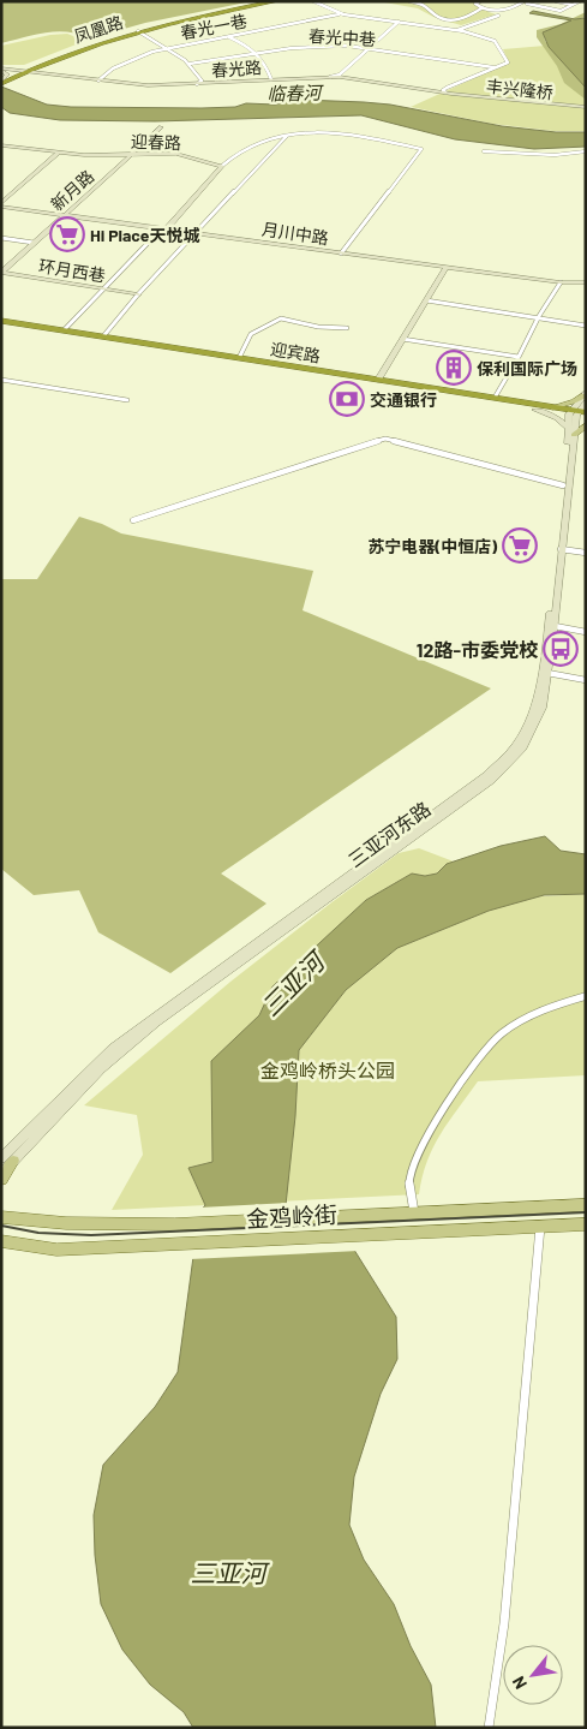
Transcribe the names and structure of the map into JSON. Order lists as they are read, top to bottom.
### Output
{
  "streets": {
    "highway": ["凤凰路", "迎宾路"],
    "main road": [
      "春光路",
      "丰兴隆桥",
      "迎春路",
      "新月路",
      "月川中路",
      "环月西巷",
      "三亚河东路",
      "金鸡岭街"
    ],
    "street": ["春光一巷", "春光中巷"]
  },
  "crossings": [
    ["春光一巷", "春光路"],
    ["凤凰路", "春光路"],
    ["春光路", "丰兴隆桥"],
    ["迎春路", "新月路"],
    ["新月路", "月川中路"],
    ["新月路", "环月西巷"],
    ["迎宾路", "三亚河东路"]
  ],
  "water": ["临春河", "三亚河"],
  "parks": ["金鸡岭桥头公园"],
  "places": {
    "supermarket": ["Hi Place天悦城", "苏宁电器(中恒店)"],
    "building": ["保利国际广场"],
    "bank": ["交通银行"],
    "bus stop": ["12路-市委党校"]
  },
  "north": "bottom left"
}
